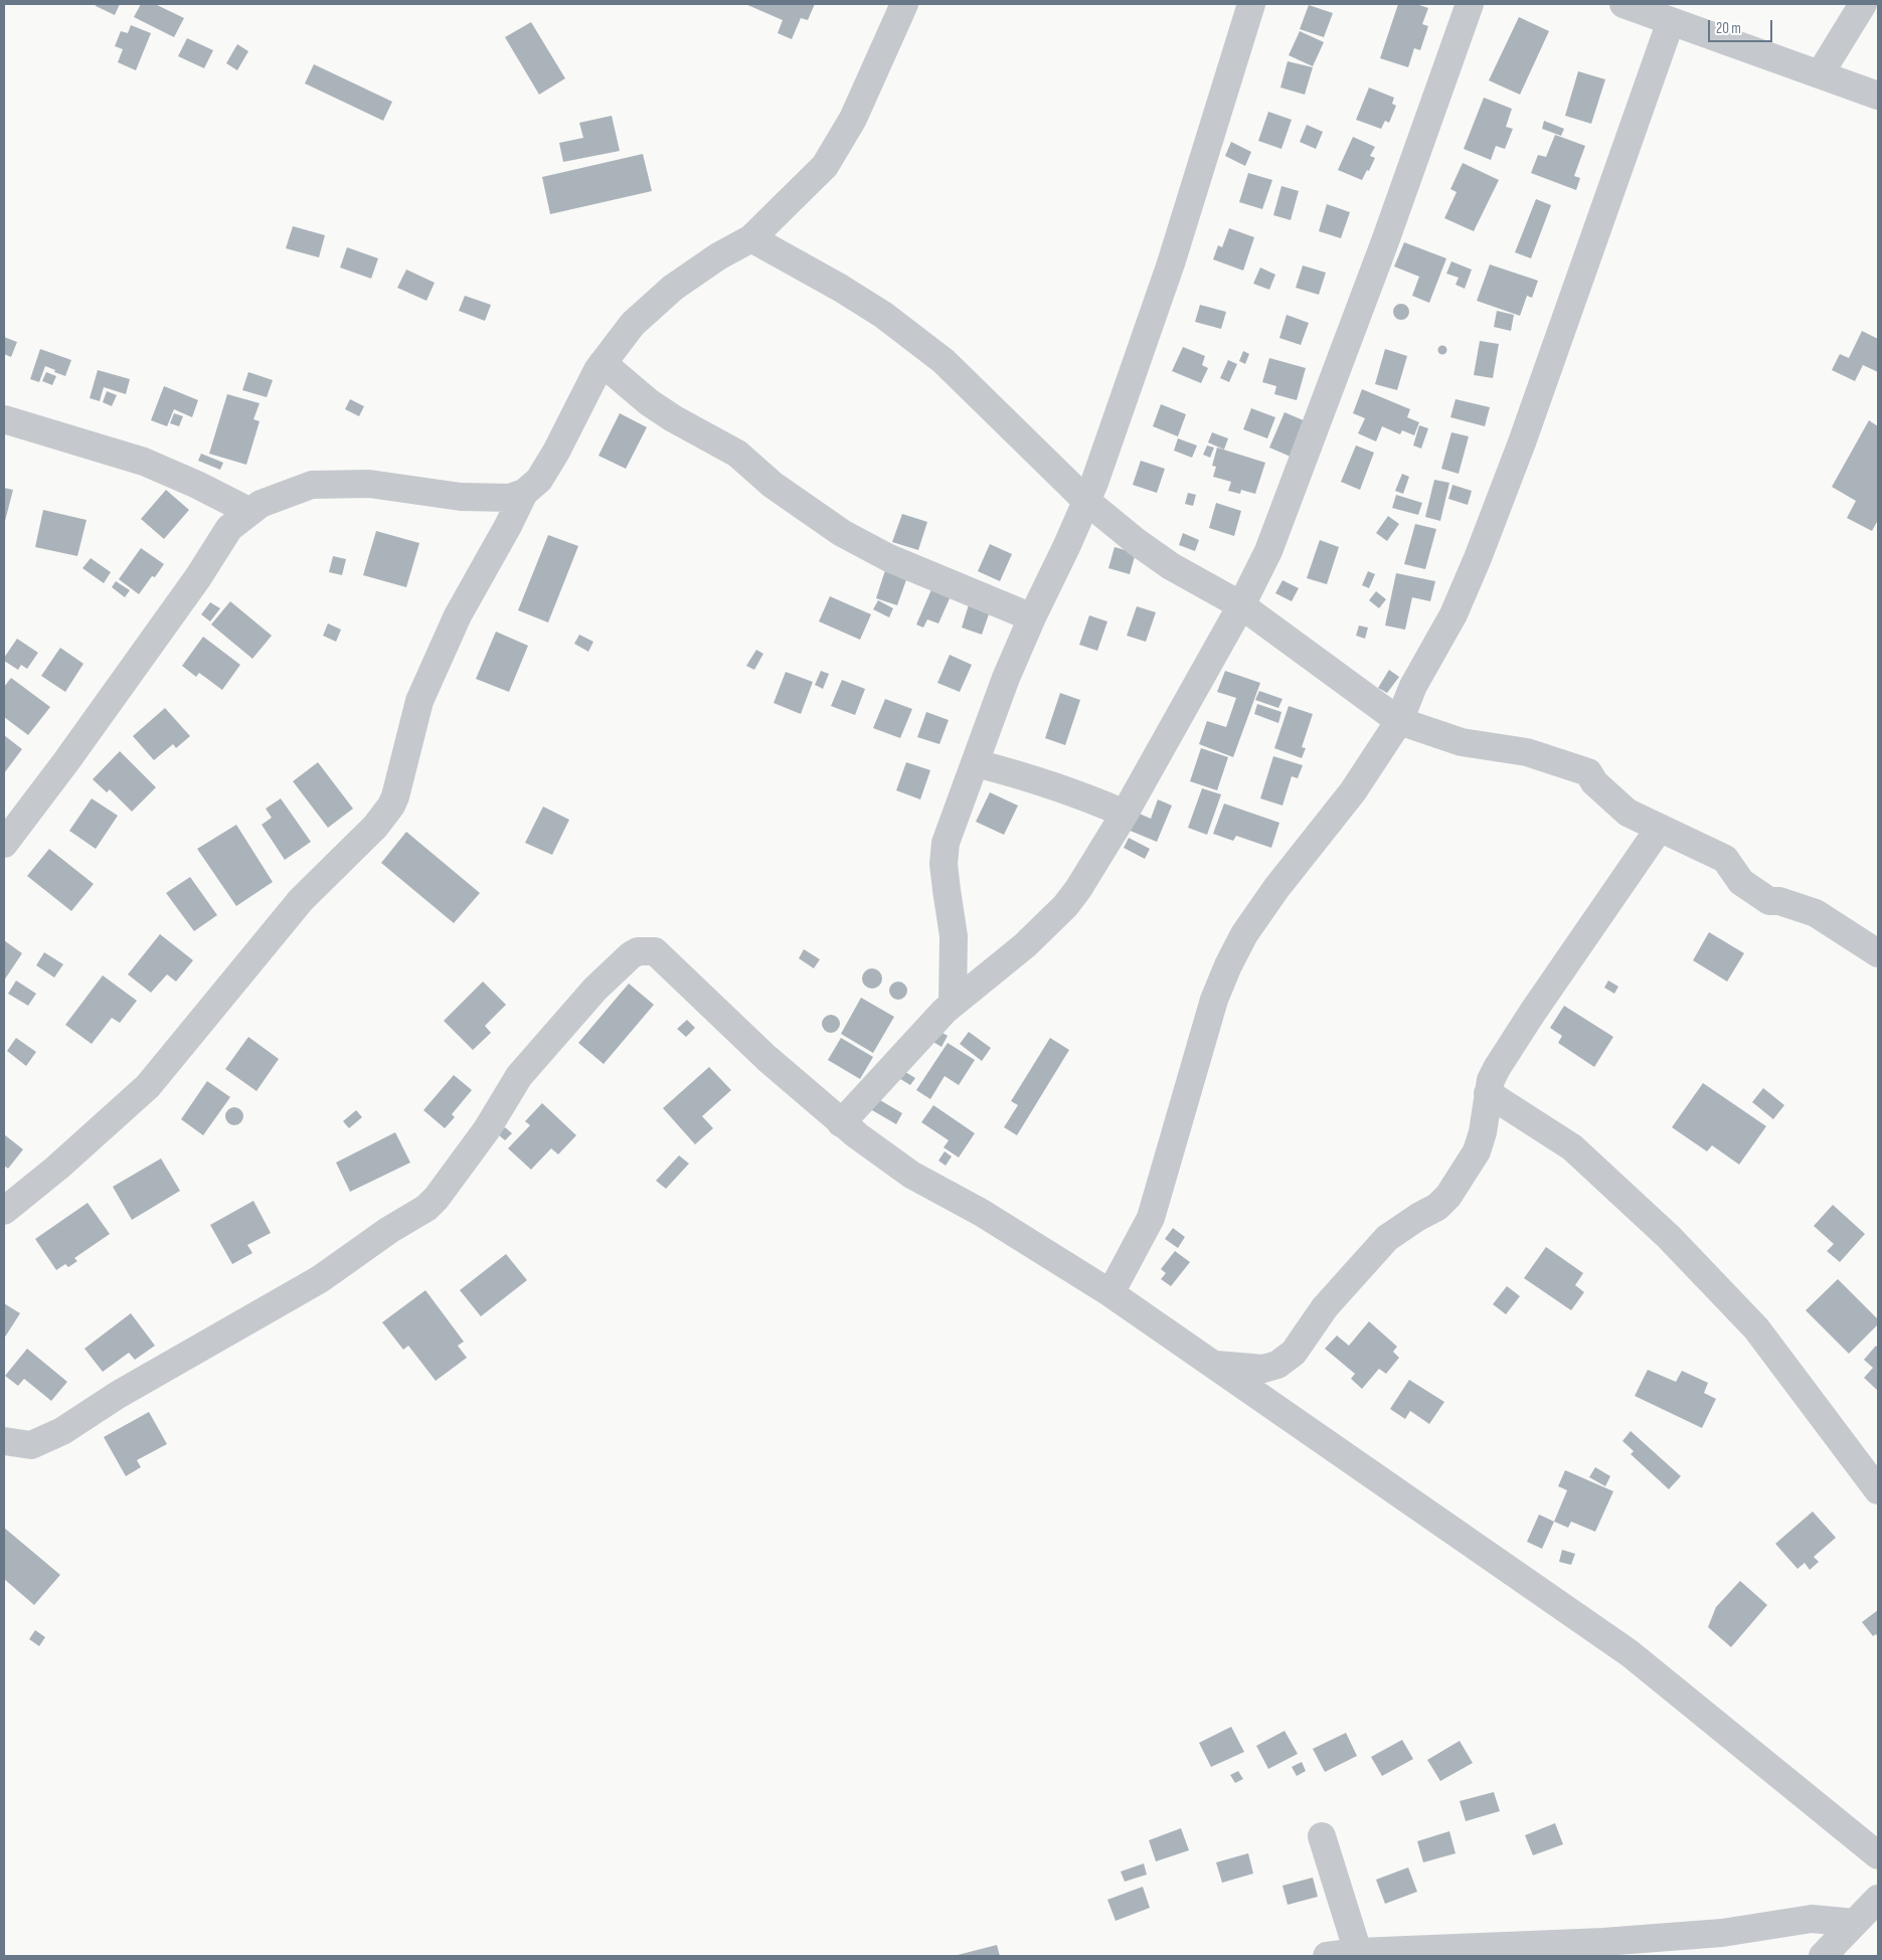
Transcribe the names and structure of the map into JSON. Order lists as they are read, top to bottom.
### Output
{
  "scale_bar": "20 m"
}
